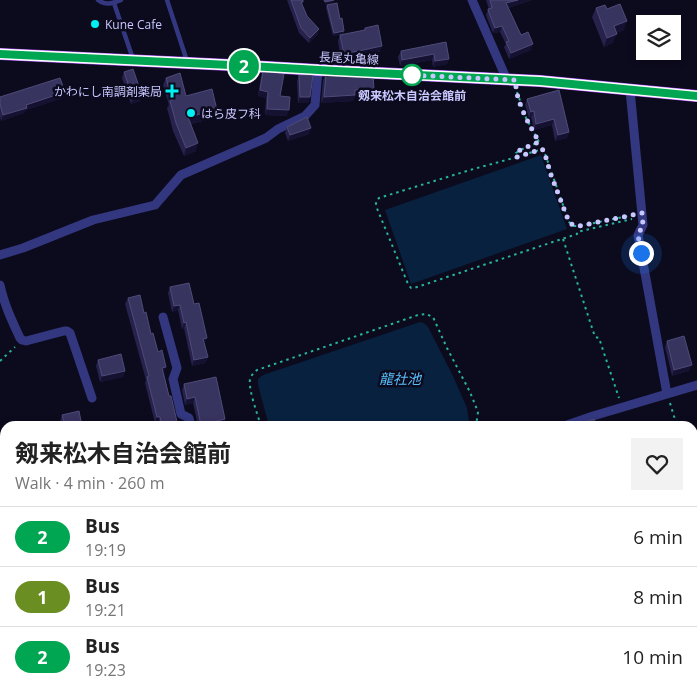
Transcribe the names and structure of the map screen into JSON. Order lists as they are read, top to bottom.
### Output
{
  "streets": {
    "main road": ["長尾丸亀線"]
  },
  "water": ["龍社池"],
  "places": {
    "other": ["Kune Cafe", "剱来松木自治会館前", "はら皮フ科"],
    "health": ["かわにし南調剤薬局"]
  },
  "lines": ["bus line 2"],
  "page": {
    "on_map": "2",
    "heading": ["剱来松木自治会館前", "Walk · 4 min · 260 m"],
    "list": [
      {
        "mark": "2",
        "name": "Bus",
        "note": "19:19",
        "value": "6 min"
      },
      {
        "mark": "1",
        "name": "Bus",
        "note": "19:21",
        "value": "8 min"
      },
      {
        "mark": "2",
        "name": "Bus",
        "note": "19:23",
        "value": "10 min"
      }
    ]
  }
}
